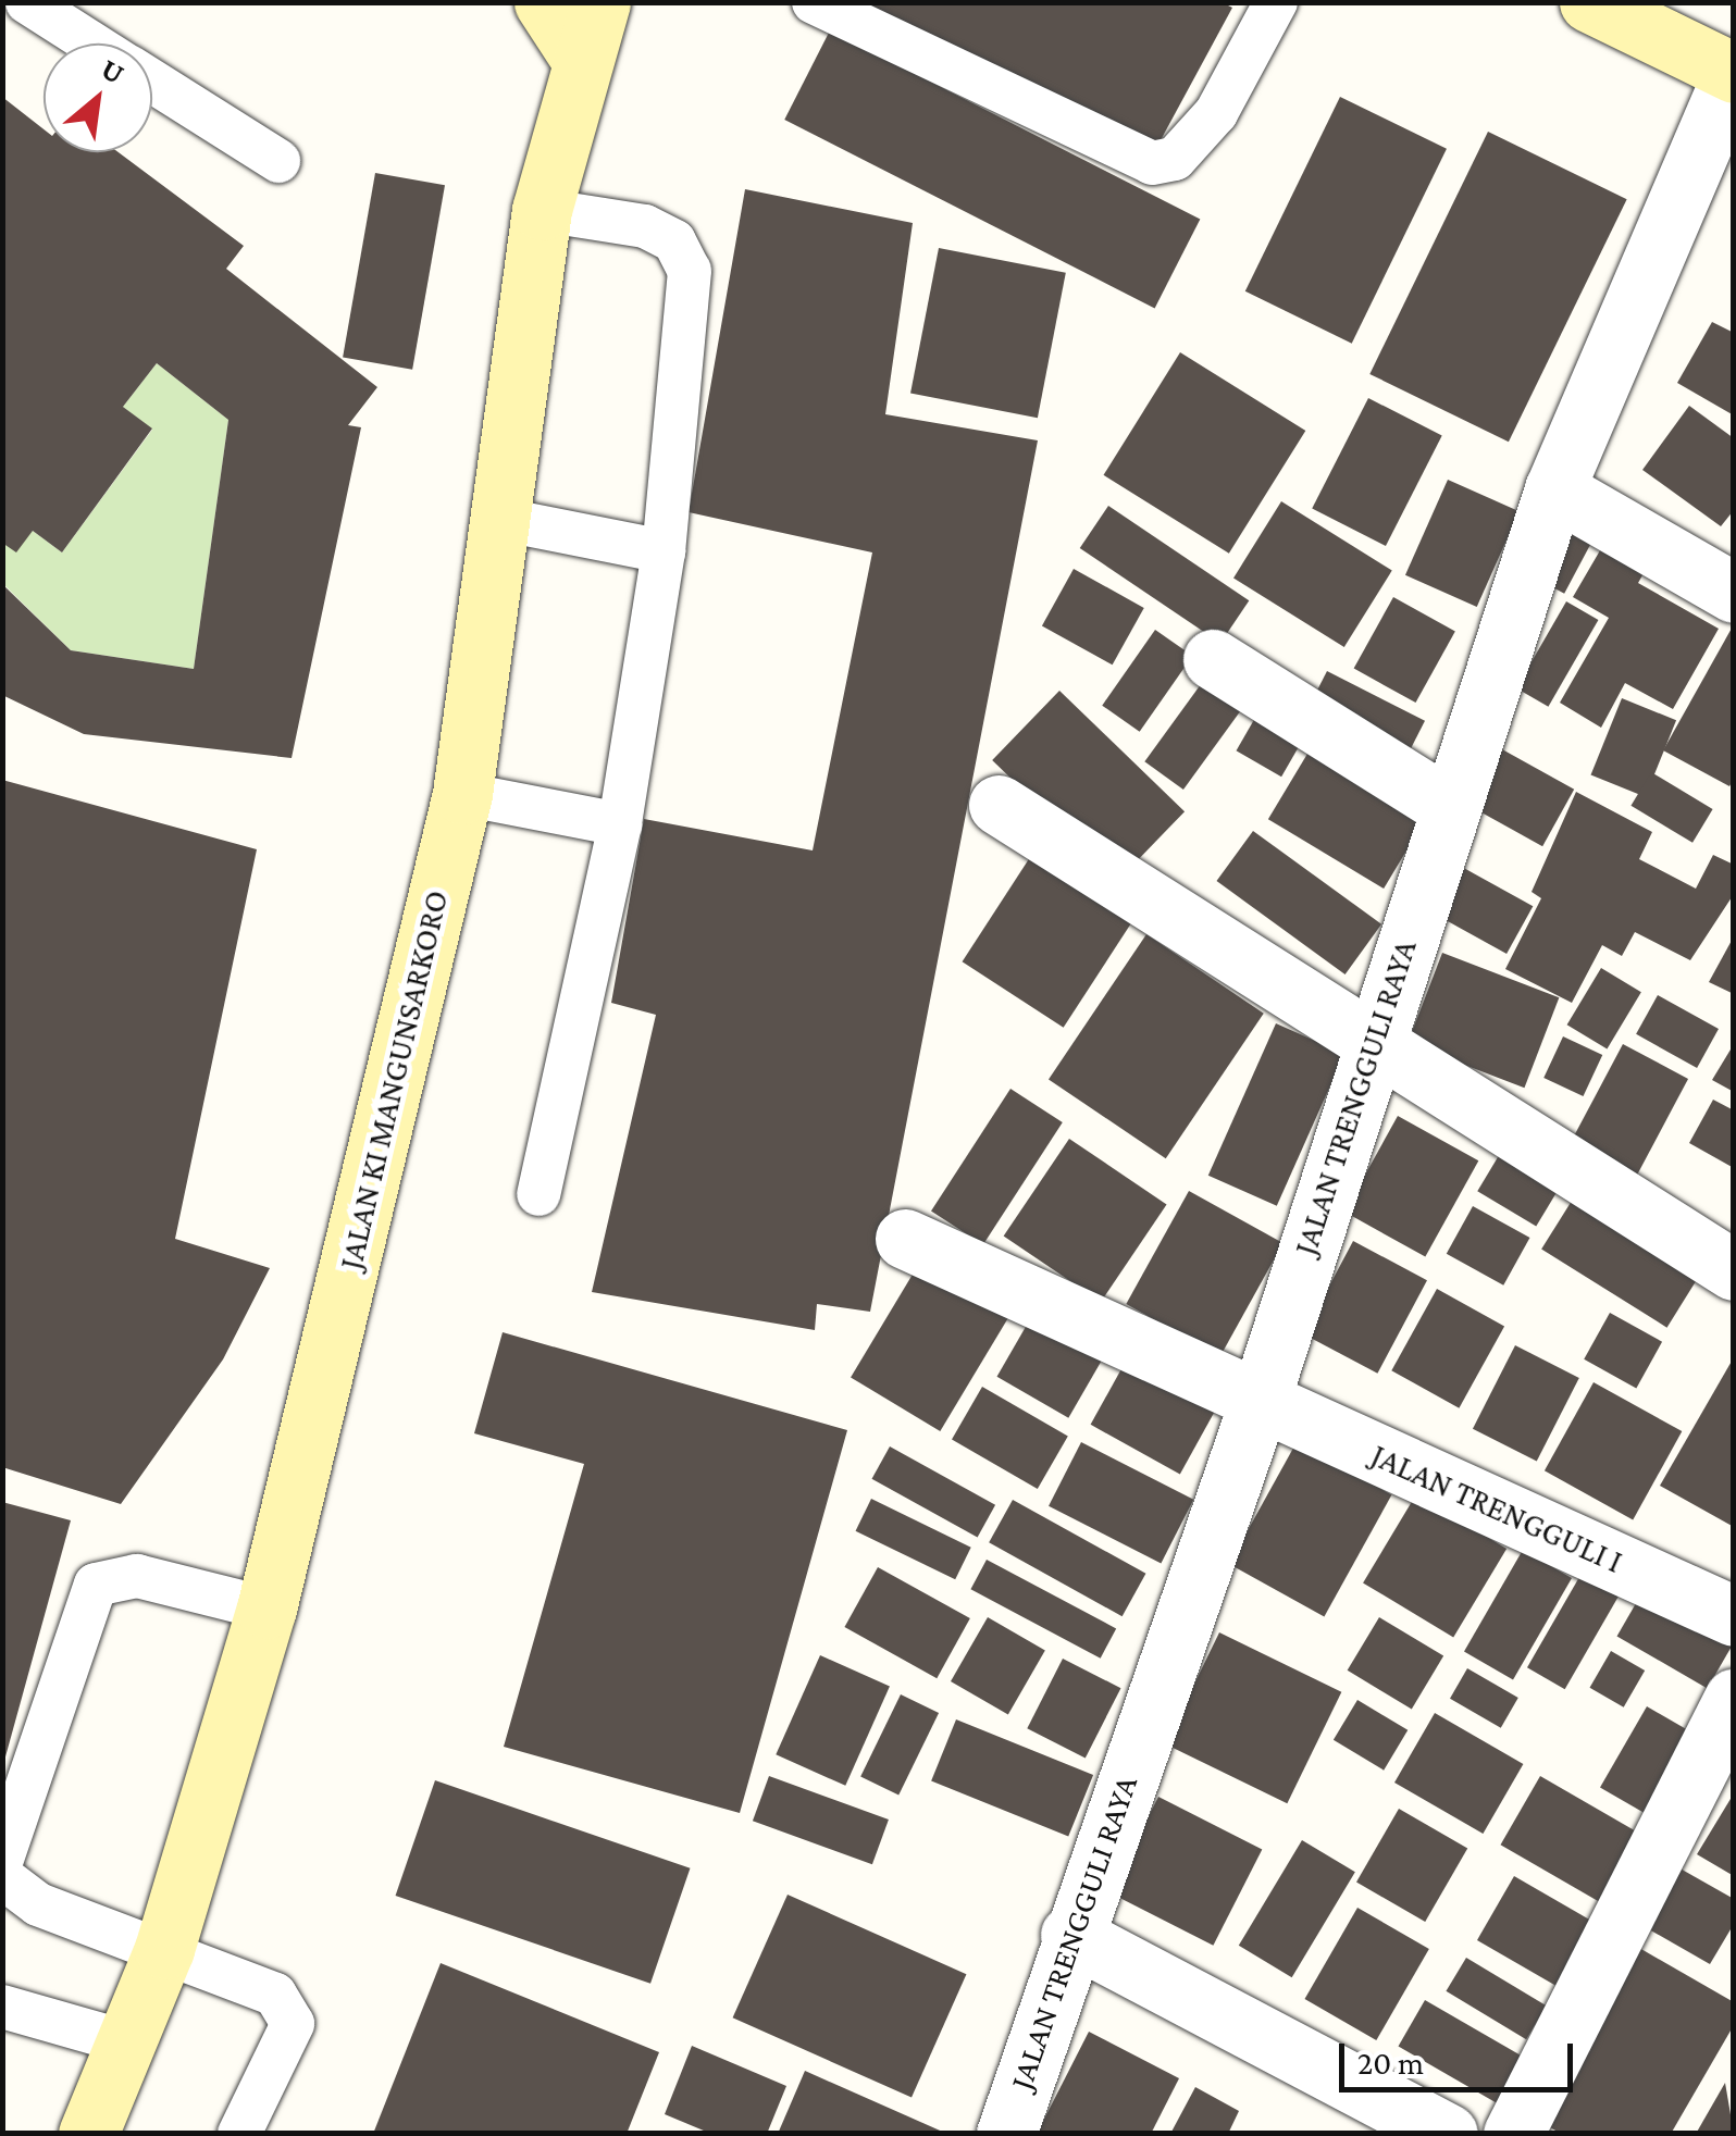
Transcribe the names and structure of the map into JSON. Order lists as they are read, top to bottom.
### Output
{
  "streets": {
    "main road": ["JALAN KI MANGUNSARKORO"],
    "street": ["JALAN TRENGGULI RAYA", "JALAN TRENGGULI I"]
  },
  "crossings": [
    ["JALAN TRENGGULI RAYA", "JALAN TRENGGULI I"]
  ],
  "scale_bar": "20 m",
  "north": "top right"
}
